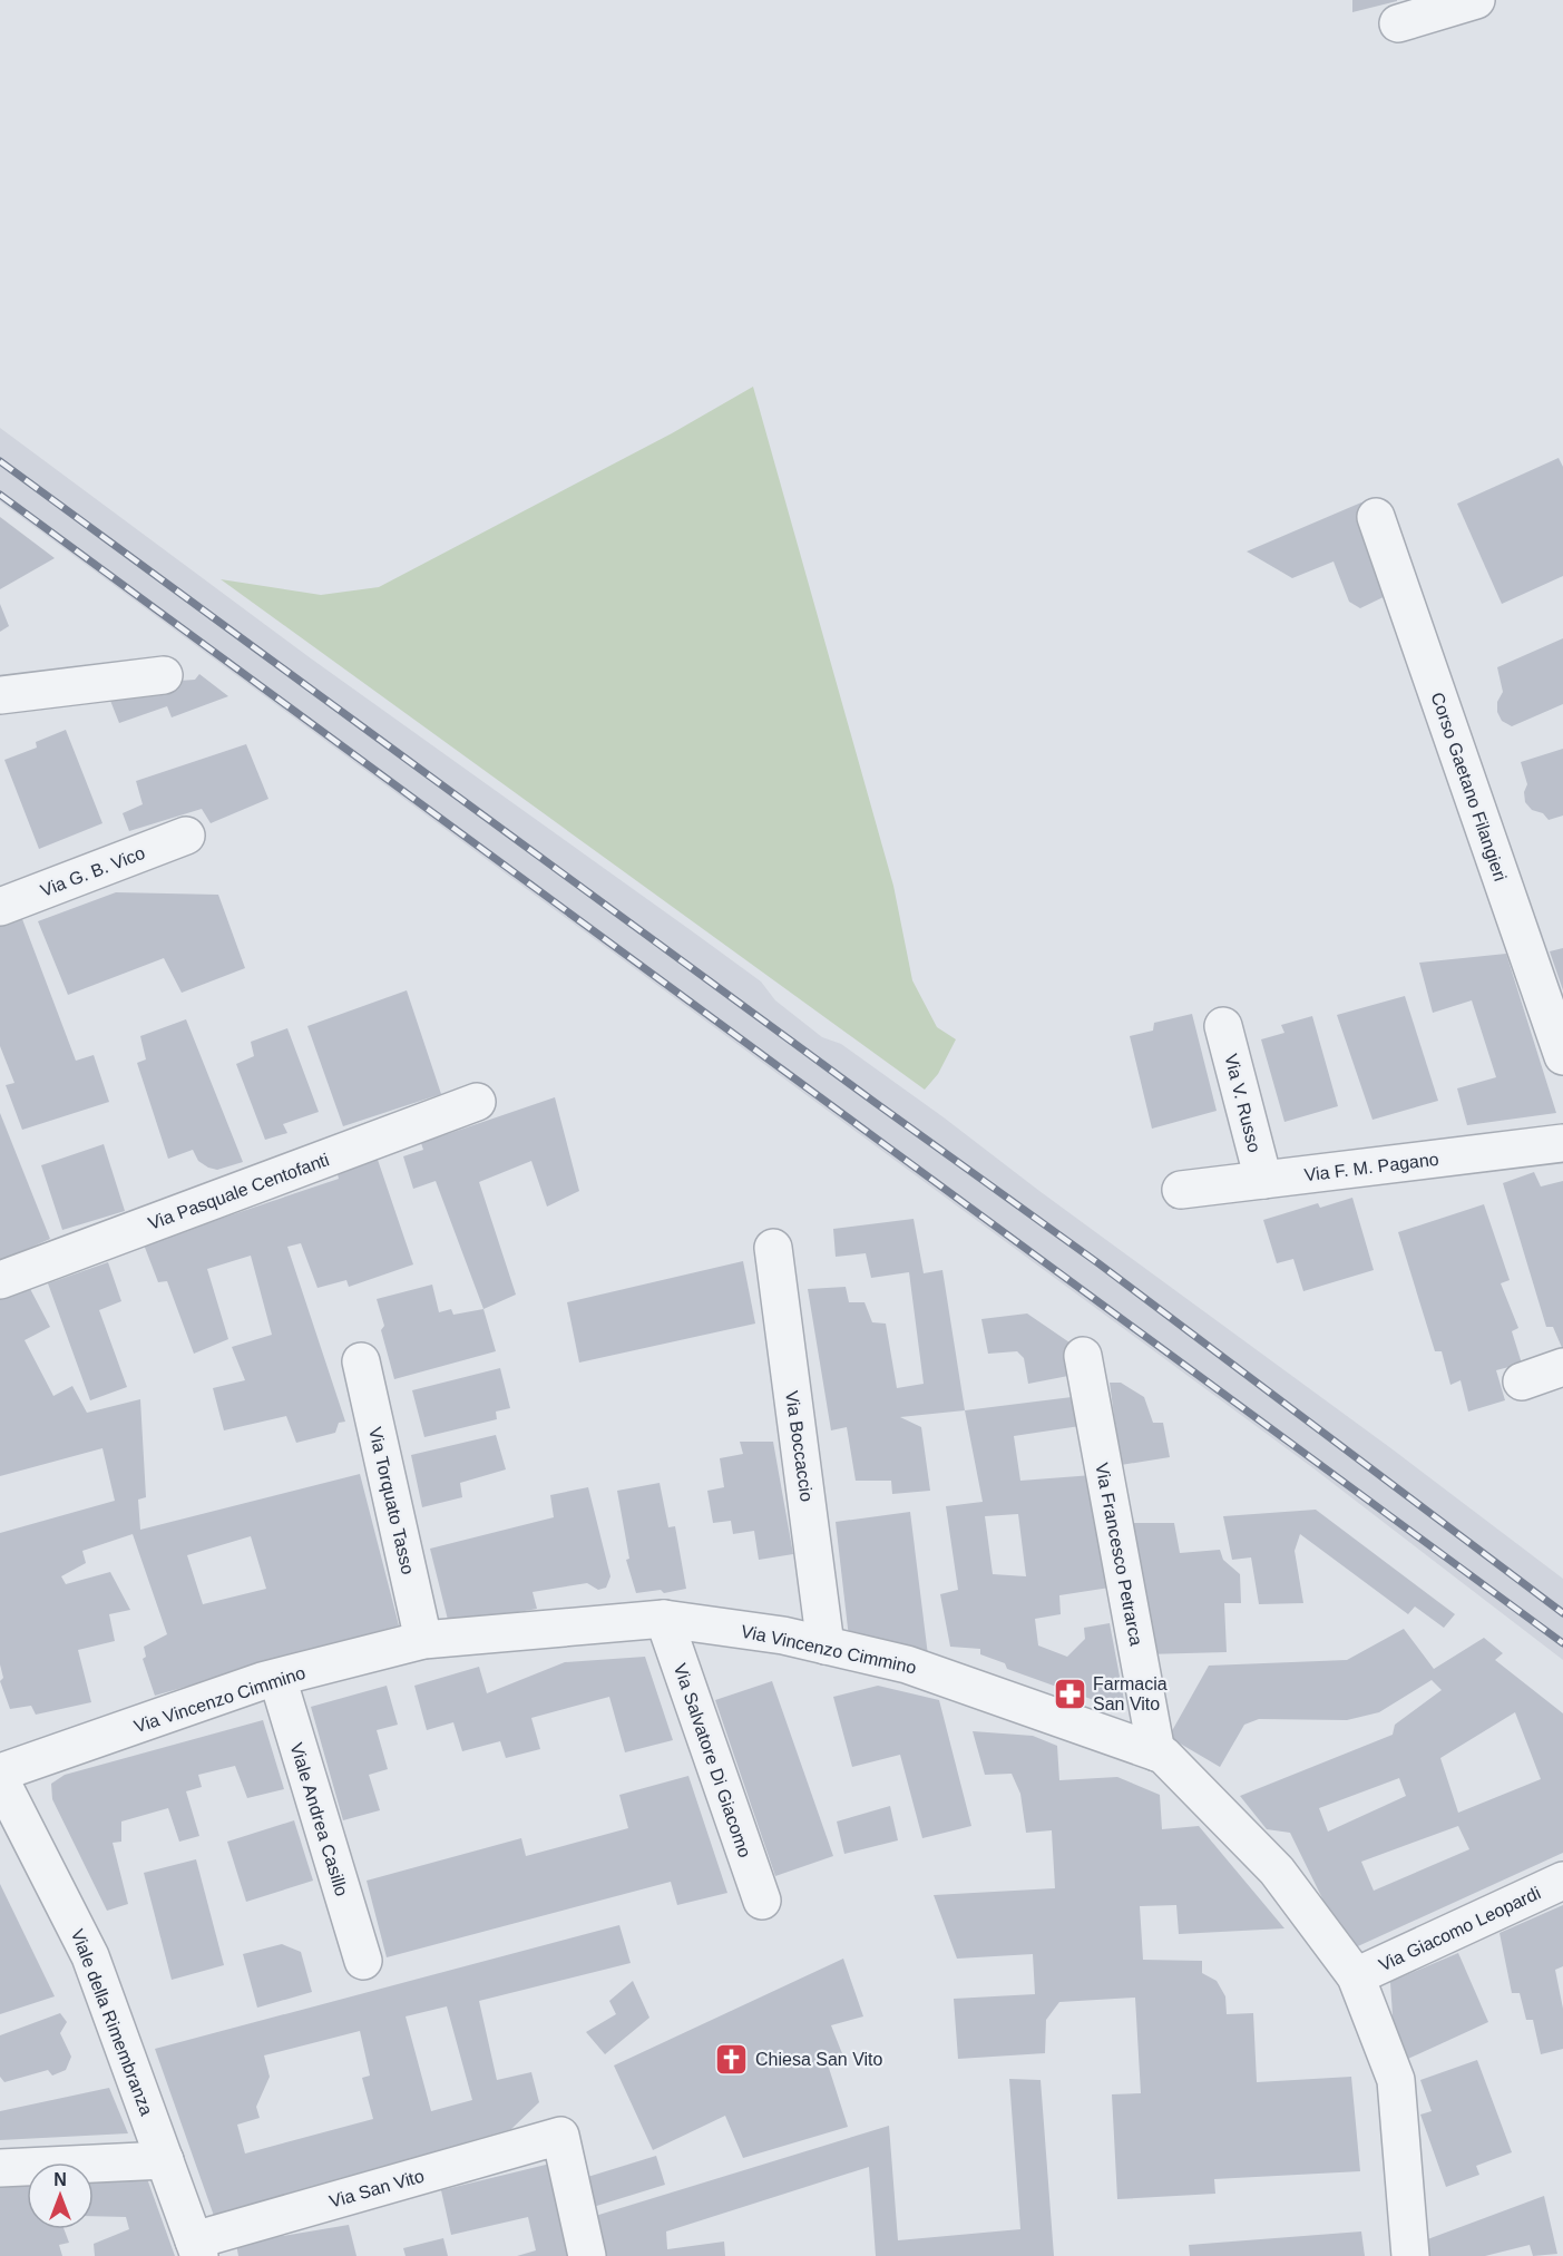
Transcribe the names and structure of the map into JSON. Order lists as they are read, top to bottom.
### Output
{
  "streets": {
    "street": [
      "Corso Gaetano Filangieri",
      "Via G. B. Vico",
      "Via V. Russo",
      "Via F. M. Pagano",
      "Via Pasquale Centofanti",
      "Via Boccaccio",
      "Via Torquato Tasso",
      "Via Francesco Petrarca",
      "Via Vincenzo Cimmino",
      "Via Salvatore Di Giacomo",
      "Viale Andrea Casillo",
      "Via Giacomo Leopardi",
      "Viale della Rimembranza",
      "Via San Vito"
    ]
  },
  "crossings": [
    ["Via V. Russo", "Via F. M. Pagano"],
    ["Via Boccaccio", "Via Vincenzo Cimmino"],
    ["Via Torquato Tasso", "Via Vincenzo Cimmino"],
    ["Via Francesco Petrarca", "Via Vincenzo Cimmino"],
    ["Via Vincenzo Cimmino", "Via Salvatore Di Giacomo"],
    ["Via Vincenzo Cimmino", "Viale Andrea Casillo"],
    ["Via Vincenzo Cimmino", "Via Giacomo Leopardi"],
    ["Viale della Rimembranza", "Via San Vito"]
  ],
  "places": {
    "pharmacy": ["Farmacia San Vito"],
    "church": ["Chiesa San Vito"]
  },
  "north": "top"
}
